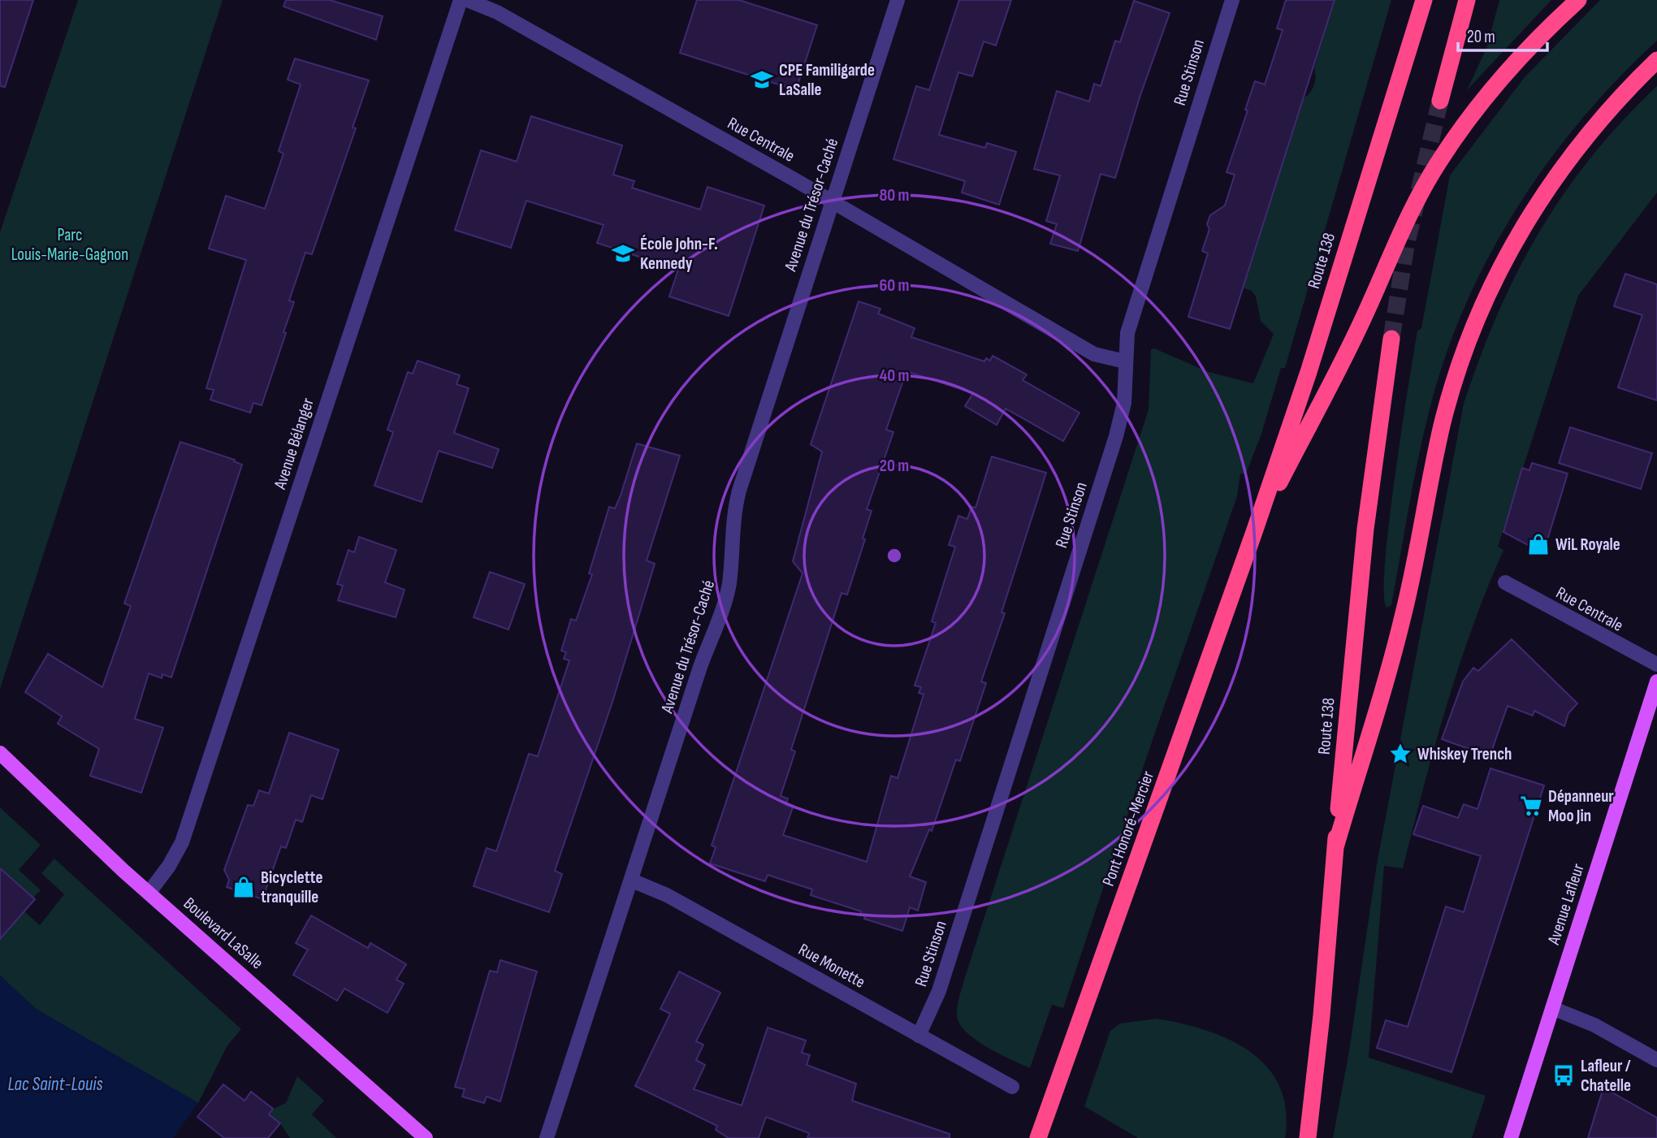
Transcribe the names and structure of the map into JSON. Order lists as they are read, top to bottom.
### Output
{
  "streets": {
    "highway": ["Route 138", "Pont Honoré-Mercier"],
    "main road": ["Avenue Lafleur", "Boulevard LaSalle"],
    "street": [
      "Rue Stinson",
      "Rue Centrale",
      "Avenue du Trésor-Caché",
      "Avenue Bélanger",
      "Rue Monette"
    ]
  },
  "crossings": [
    ["Rue Stinson", "Rue Centrale"],
    ["Rue Stinson", "Rue Monette"],
    ["Rue Centrale", "Avenue du Trésor-Caché"],
    ["Avenue du Trésor-Caché", "Rue Monette"],
    ["Route 138", "Pont Honoré-Mercier"],
    ["Avenue Bélanger", "Boulevard LaSalle"]
  ],
  "water": ["Lac Saint-Louis"],
  "parks": ["Parc Louis-Marie-Gagnon"],
  "places": {
    "school or university": ["CPE Familigarde LaSalle", "École John-F. Kennedy"],
    "shop": ["WiL Royale", "Bicyclette tranquille"],
    "place": ["Whiskey Trench"],
    "supermarket": ["Dépanneur Moo Jin"],
    "bus stop": ["Lafleur / Chatelle"]
  },
  "scale_bar": "20 m",
  "rings": [
    "80 m",
    "60 m",
    "40 m",
    "20 m"
  ]
}
